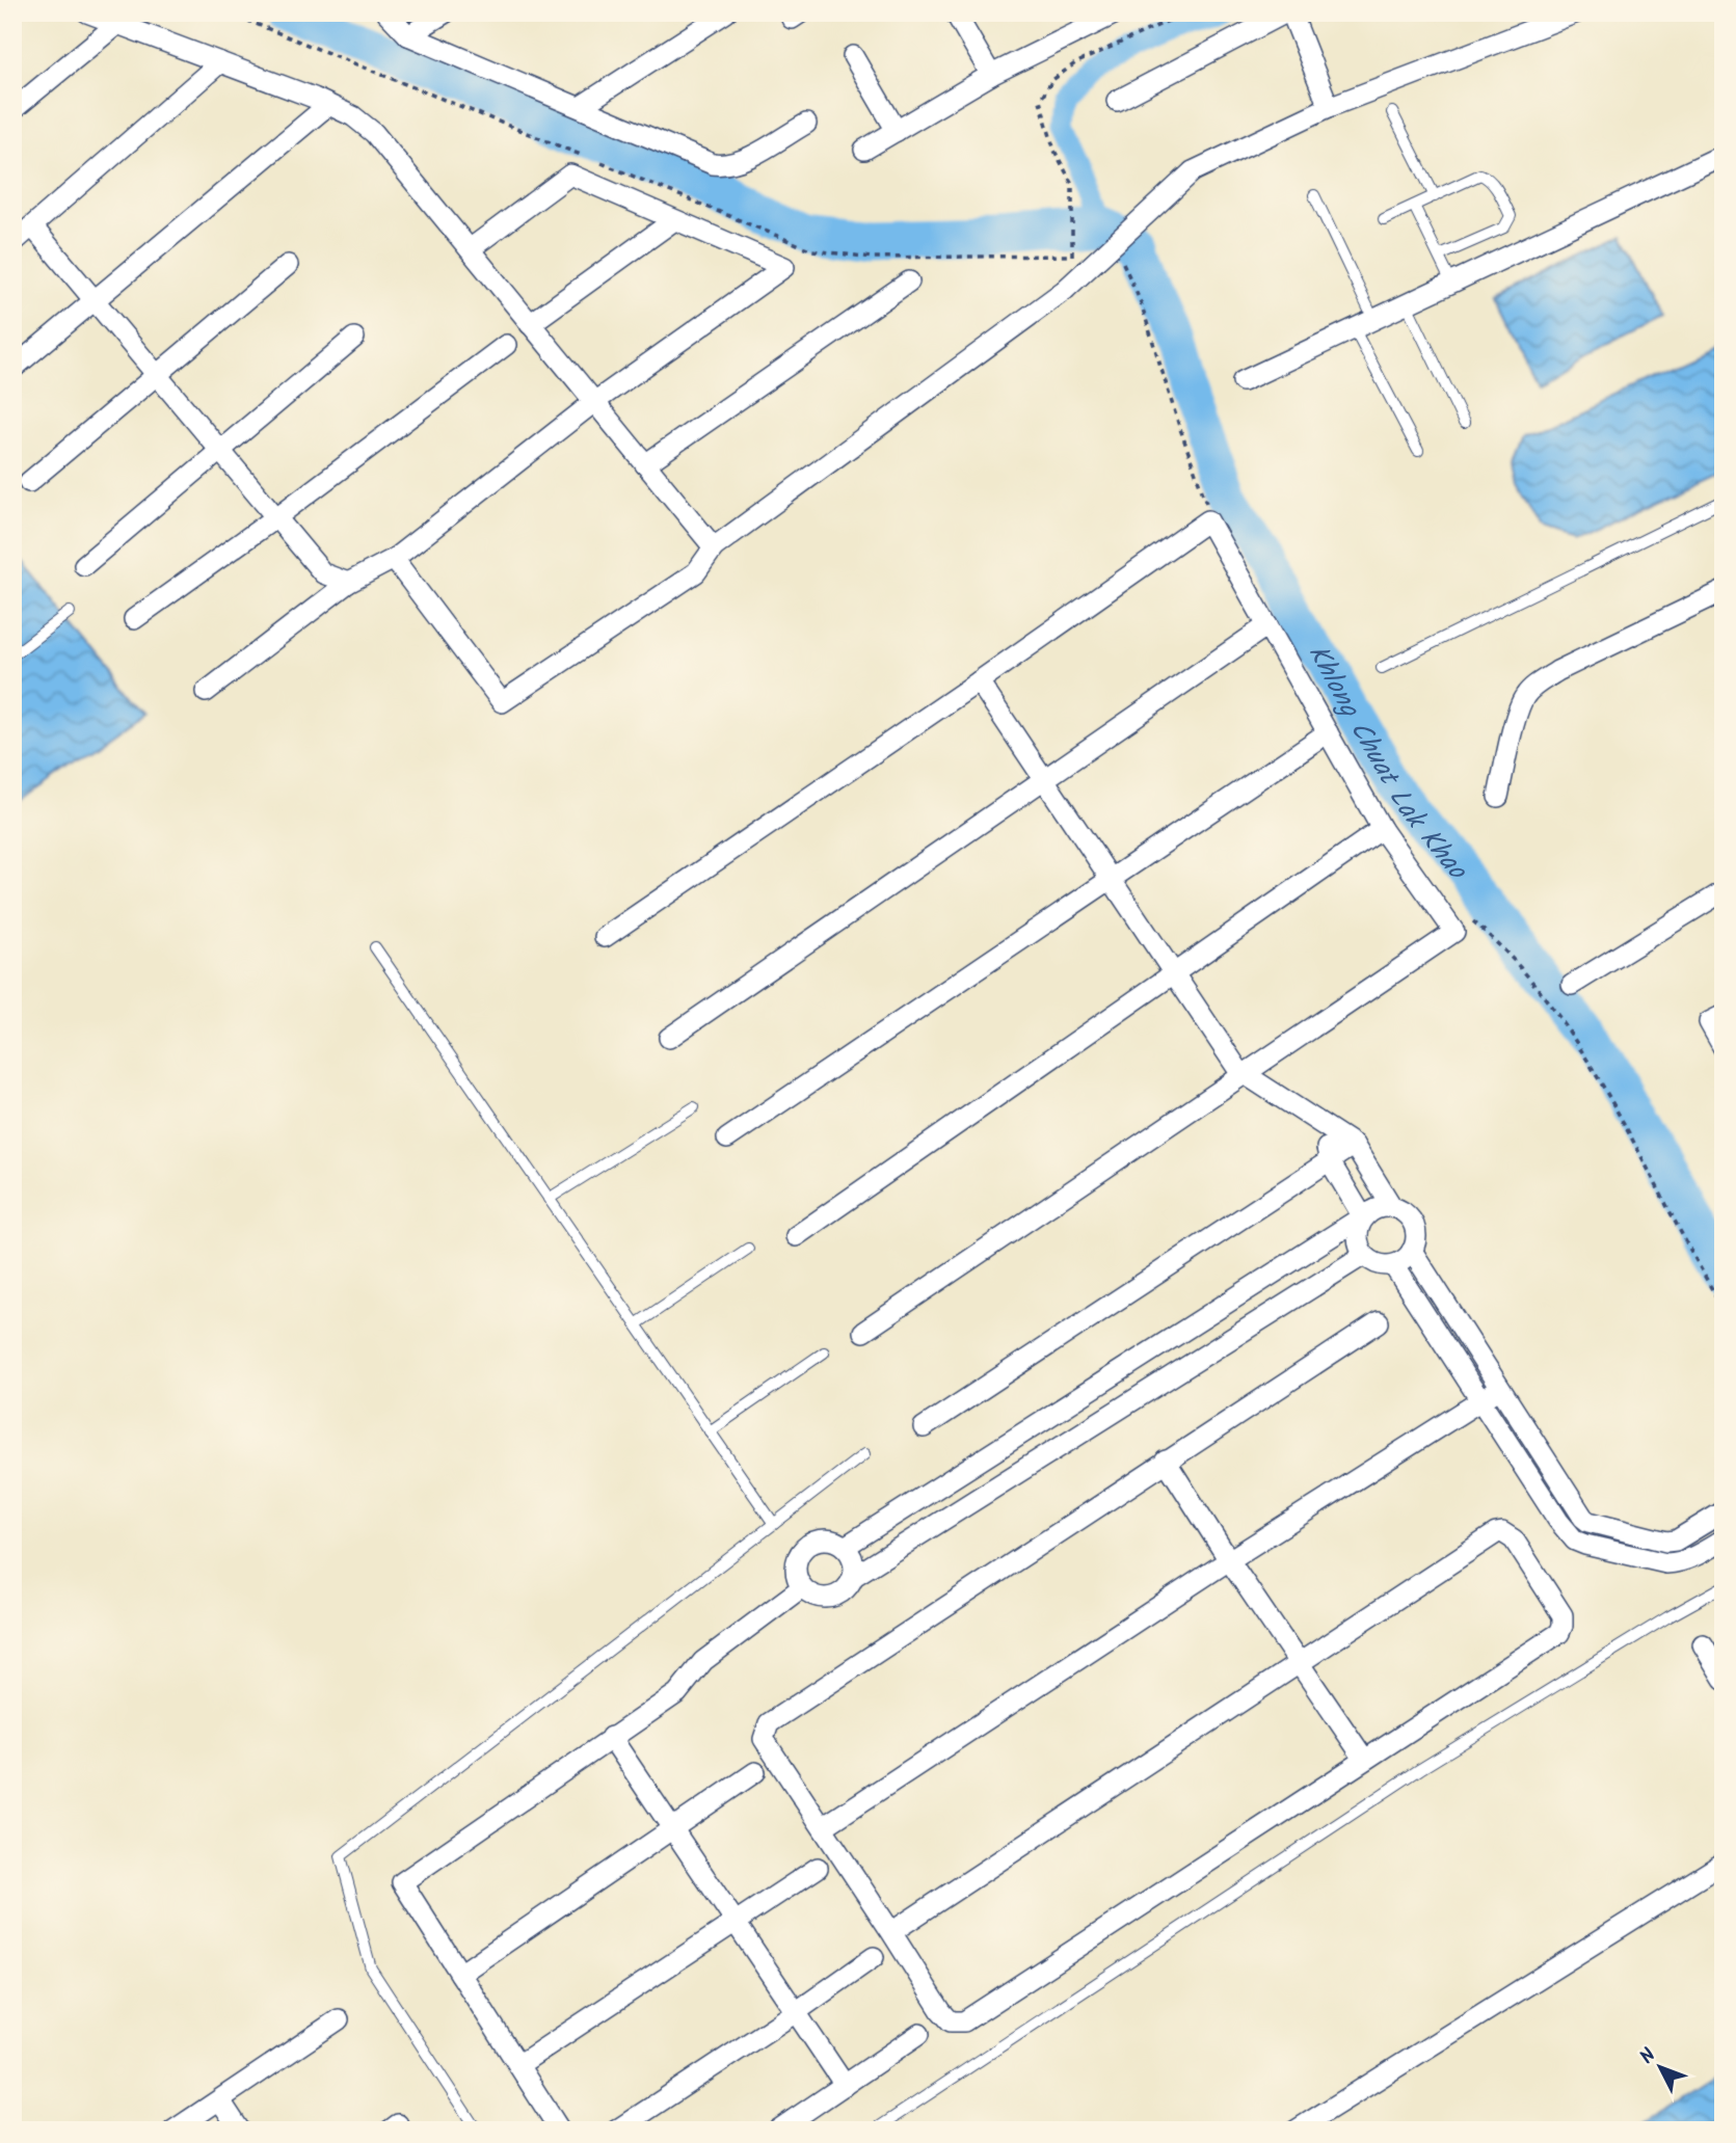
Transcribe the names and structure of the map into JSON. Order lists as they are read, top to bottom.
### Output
{
  "water": ["Khlong Chuat Lak Khao"],
  "north": "top left"
}
